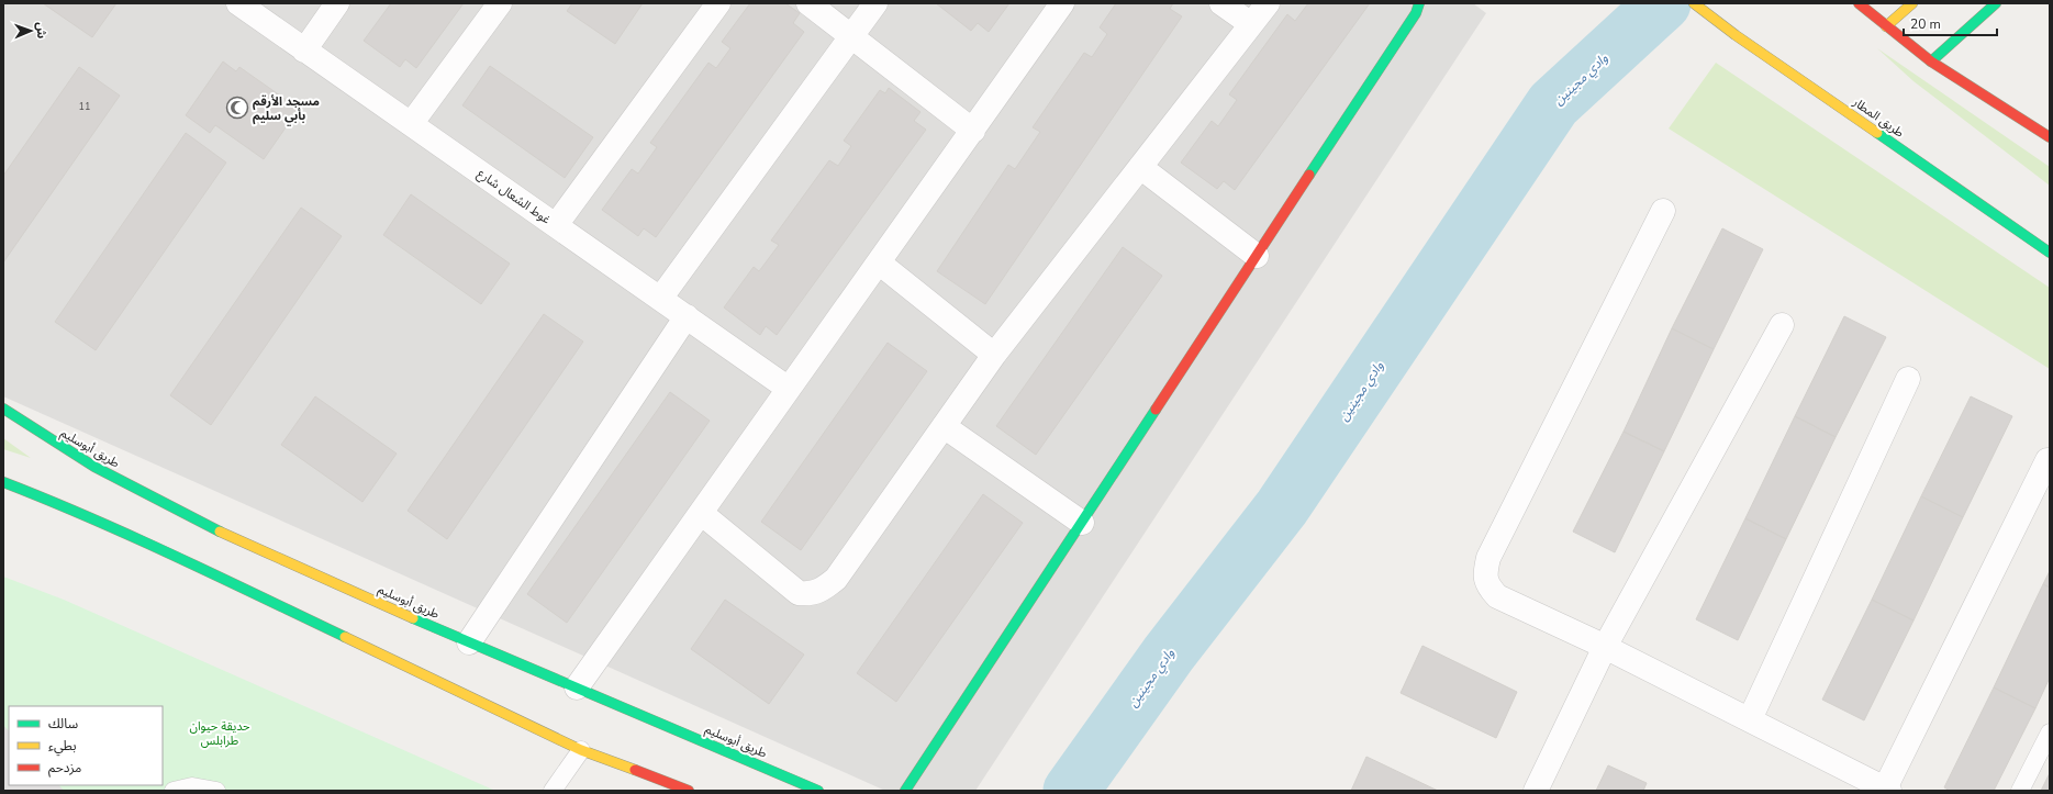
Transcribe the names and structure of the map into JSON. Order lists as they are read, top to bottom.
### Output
{
  "streets": {
    "main road": ["طريق المطار", "طريق أبوسليم"],
    "street": ["غوط الشعال شارع"]
  },
  "water": ["وادي مجينين"],
  "parks": ["حديقة حيوان طرابلس"],
  "places": {
    "mosque": ["مسجد الأرقم بأبي سليم"]
  },
  "house_numbers": ["11"],
  "legend": ["سالك", "بطيء", "مزدحم"],
  "scale_bar": "20 m",
  "north": "right"
}
